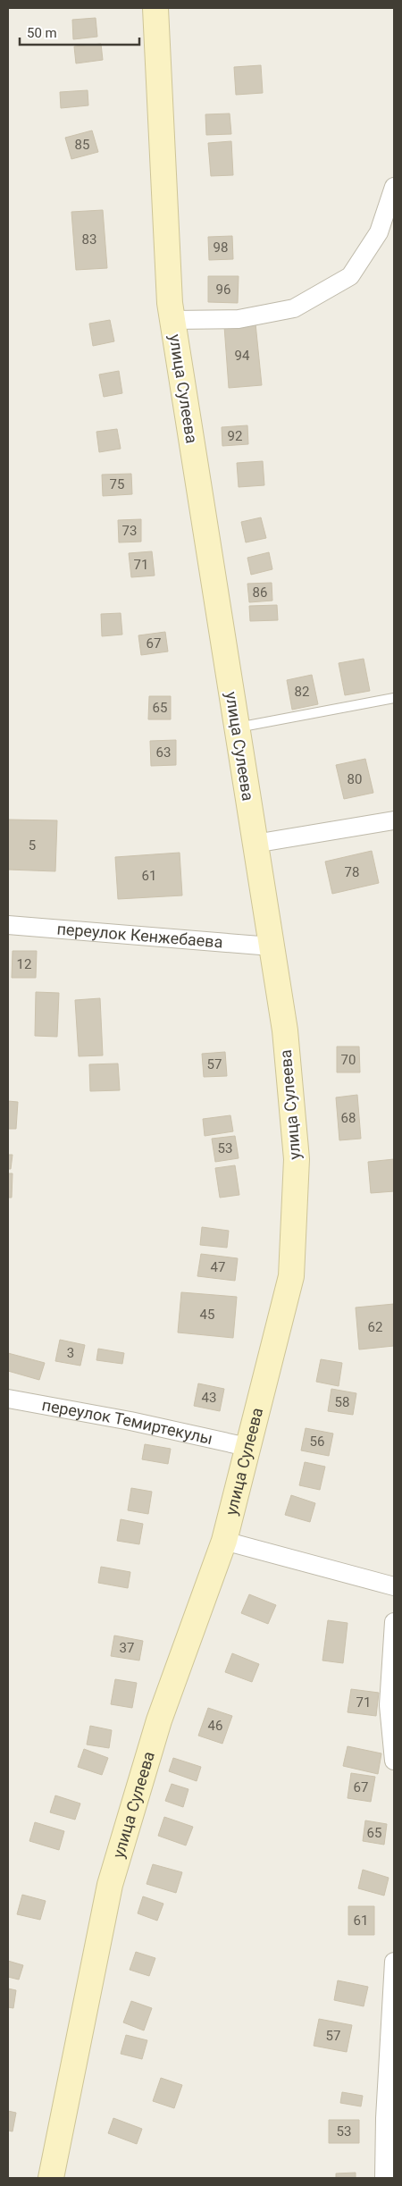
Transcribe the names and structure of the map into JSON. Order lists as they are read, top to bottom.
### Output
{
  "streets": {
    "main road": ["улица Сулеева"],
    "street": ["переулок Кенжебаева", "переулок Темиртекулы"]
  },
  "crossings": [
    ["улица Сулеева", "переулок Кенжебаева"],
    ["улица Сулеева", "переулок Темиртекулы"]
  ],
  "house_numbers": [
    "85",
    "83",
    "98",
    "96",
    "94",
    "92",
    "75",
    "73",
    "71",
    "86",
    "67",
    "82",
    "65",
    "63",
    "80",
    "5",
    "78",
    "61",
    "12",
    "70",
    "57",
    "68",
    "53",
    "47",
    "45",
    "62",
    "3",
    "43",
    "58",
    "56",
    "37",
    "71",
    "46",
    "67",
    "65",
    "61",
    "57",
    "53"
  ],
  "scale_bar": "50 m"
}
